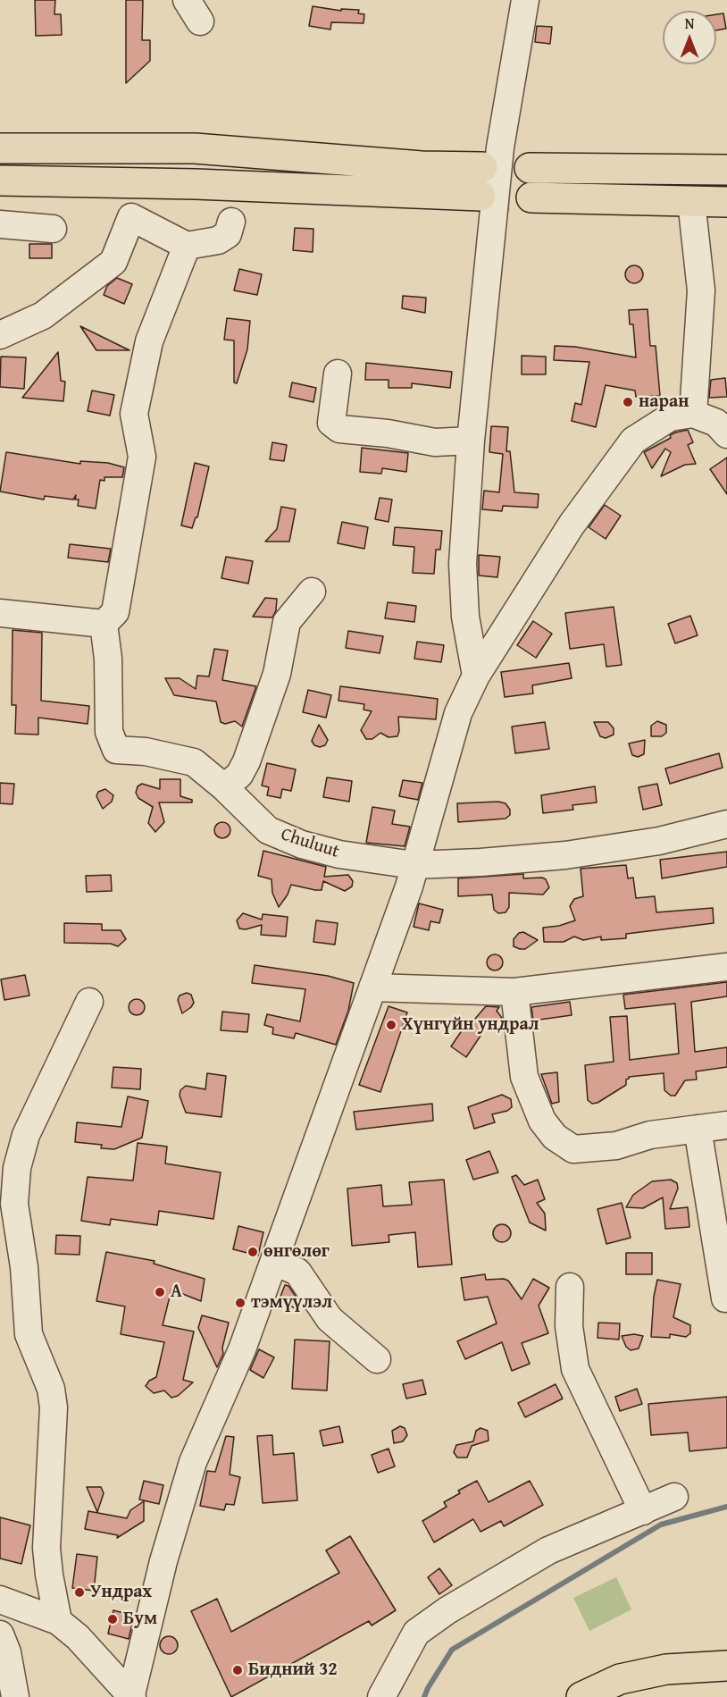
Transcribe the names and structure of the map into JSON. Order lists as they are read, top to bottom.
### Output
{
  "streets": {
    "street": ["Chuluut"]
  },
  "places": [
    "наран",
    "Хүнгүйн ундрал",
    "өнгөлөг",
    "A",
    "тэмүүлэл",
    "Ундрах",
    "Бум",
    "Бидний 32"
  ],
  "north": "top"
}
